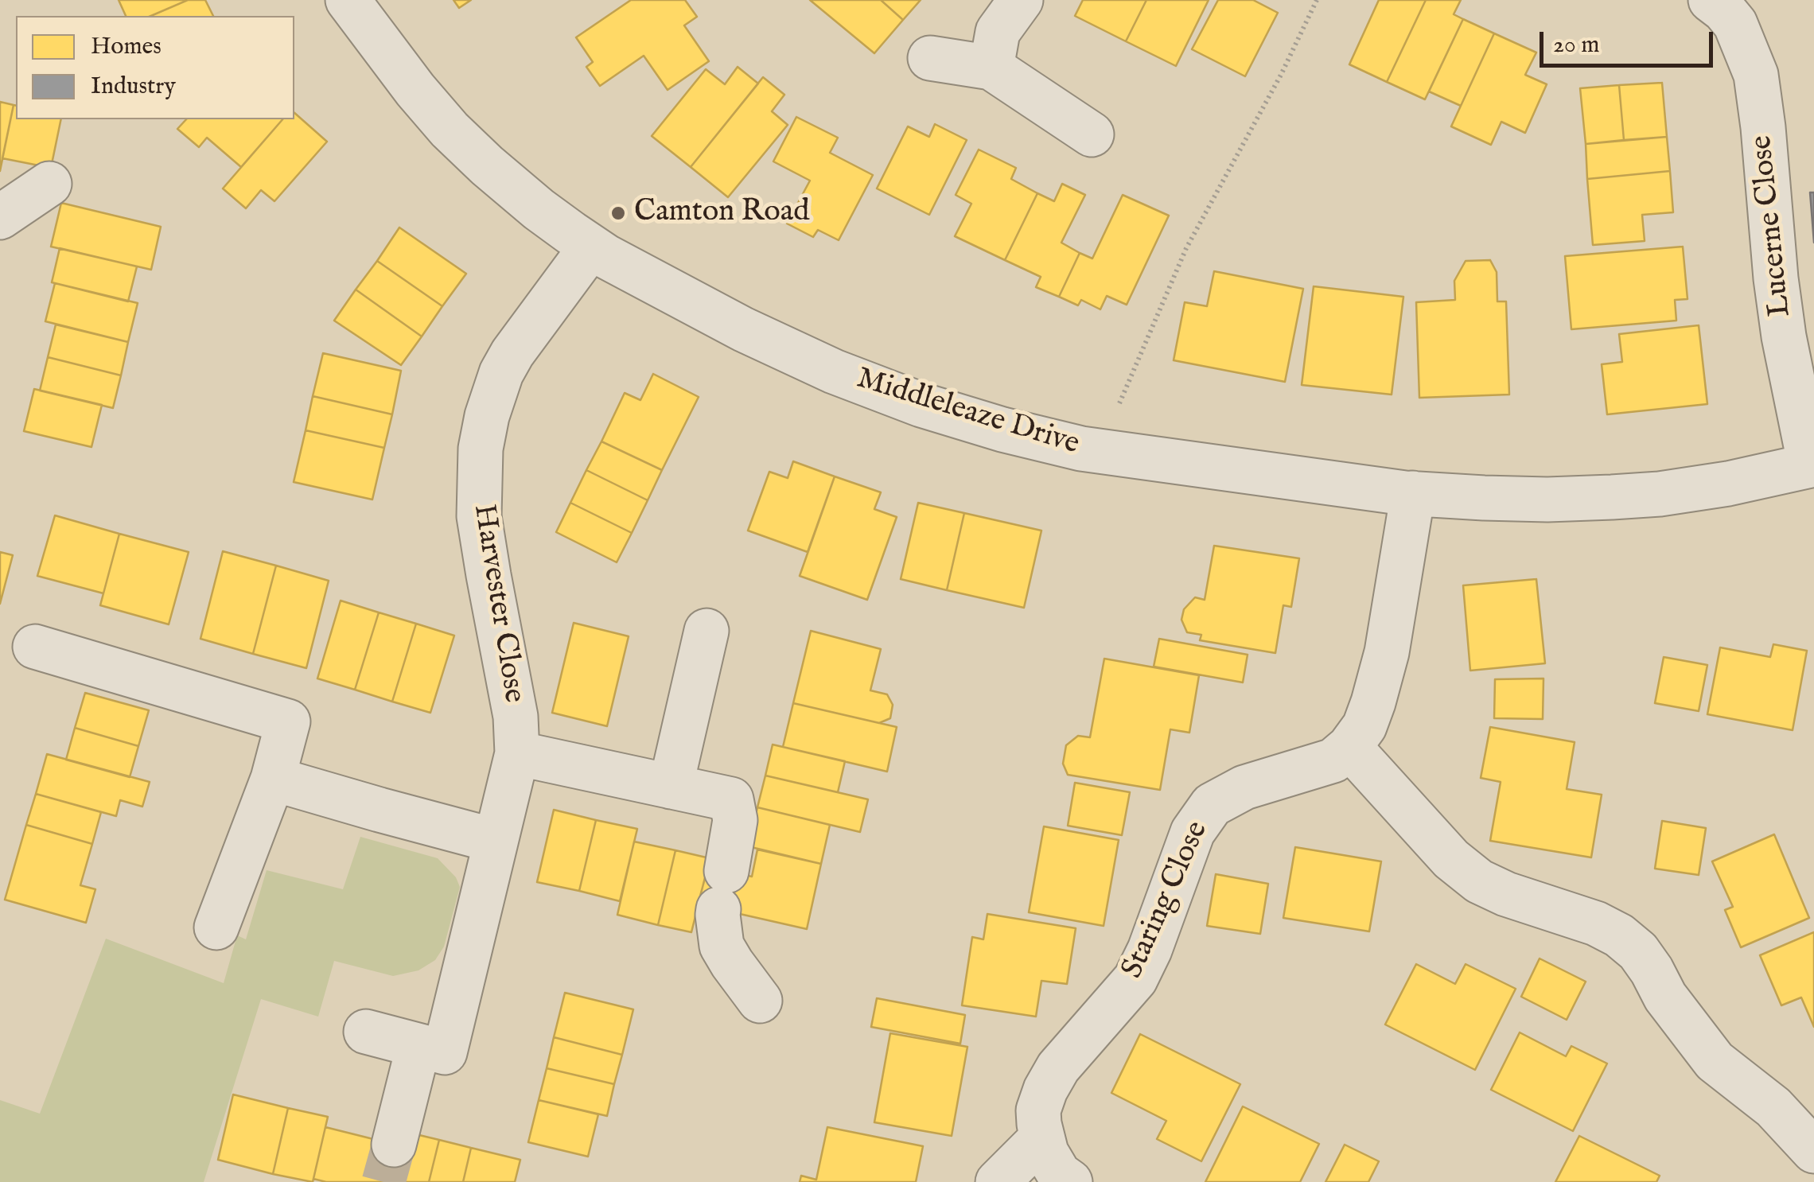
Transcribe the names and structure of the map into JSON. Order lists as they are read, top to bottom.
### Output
{
  "streets": {
    "street": [
      "Lucerne Close",
      "Middleleaze Drive",
      "Harvester Close",
      "Staring Close"
    ]
  },
  "crossings": [
    ["Lucerne Close", "Middleleaze Drive"],
    ["Middleleaze Drive", "Harvester Close"]
  ],
  "places": ["Camton Road"],
  "legend": ["Homes", "Industry"],
  "scale_bar": "20 m"
}
